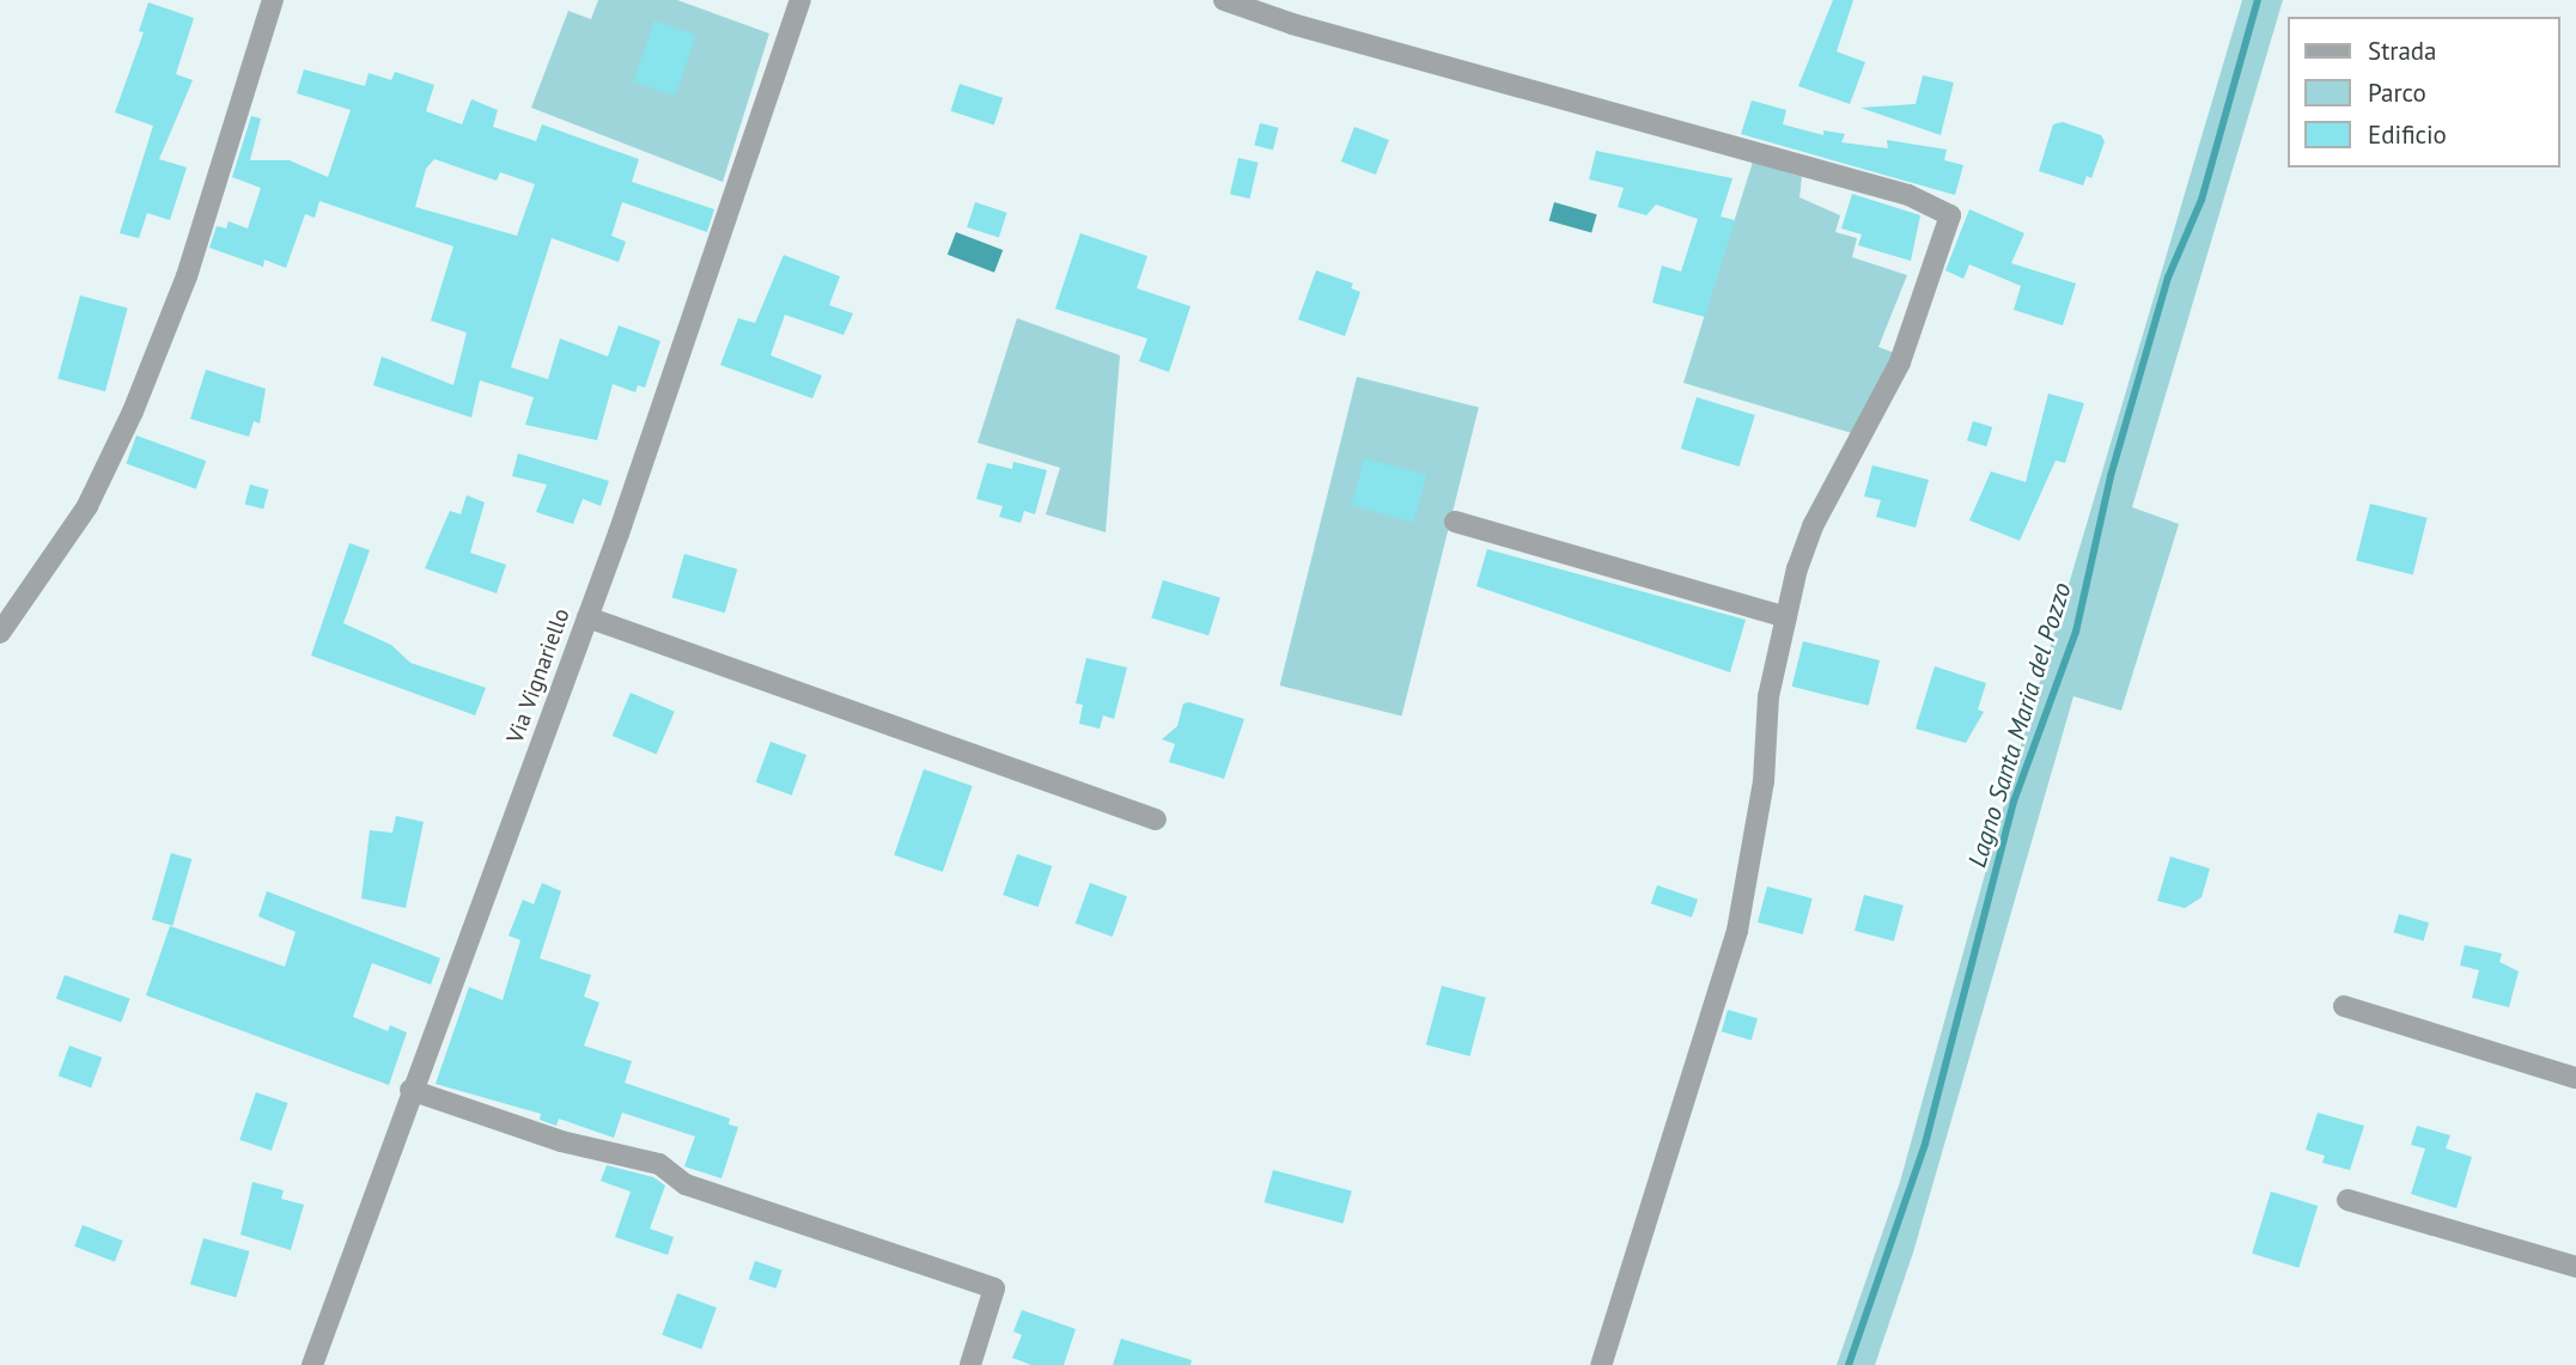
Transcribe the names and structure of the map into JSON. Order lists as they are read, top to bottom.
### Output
{
  "streets": {
    "street": ["Via Vignariello"]
  },
  "water": ["Lagno Santa Maria del Pozzo"],
  "legend": ["Strada", "Parco", "Edificio"]
}
